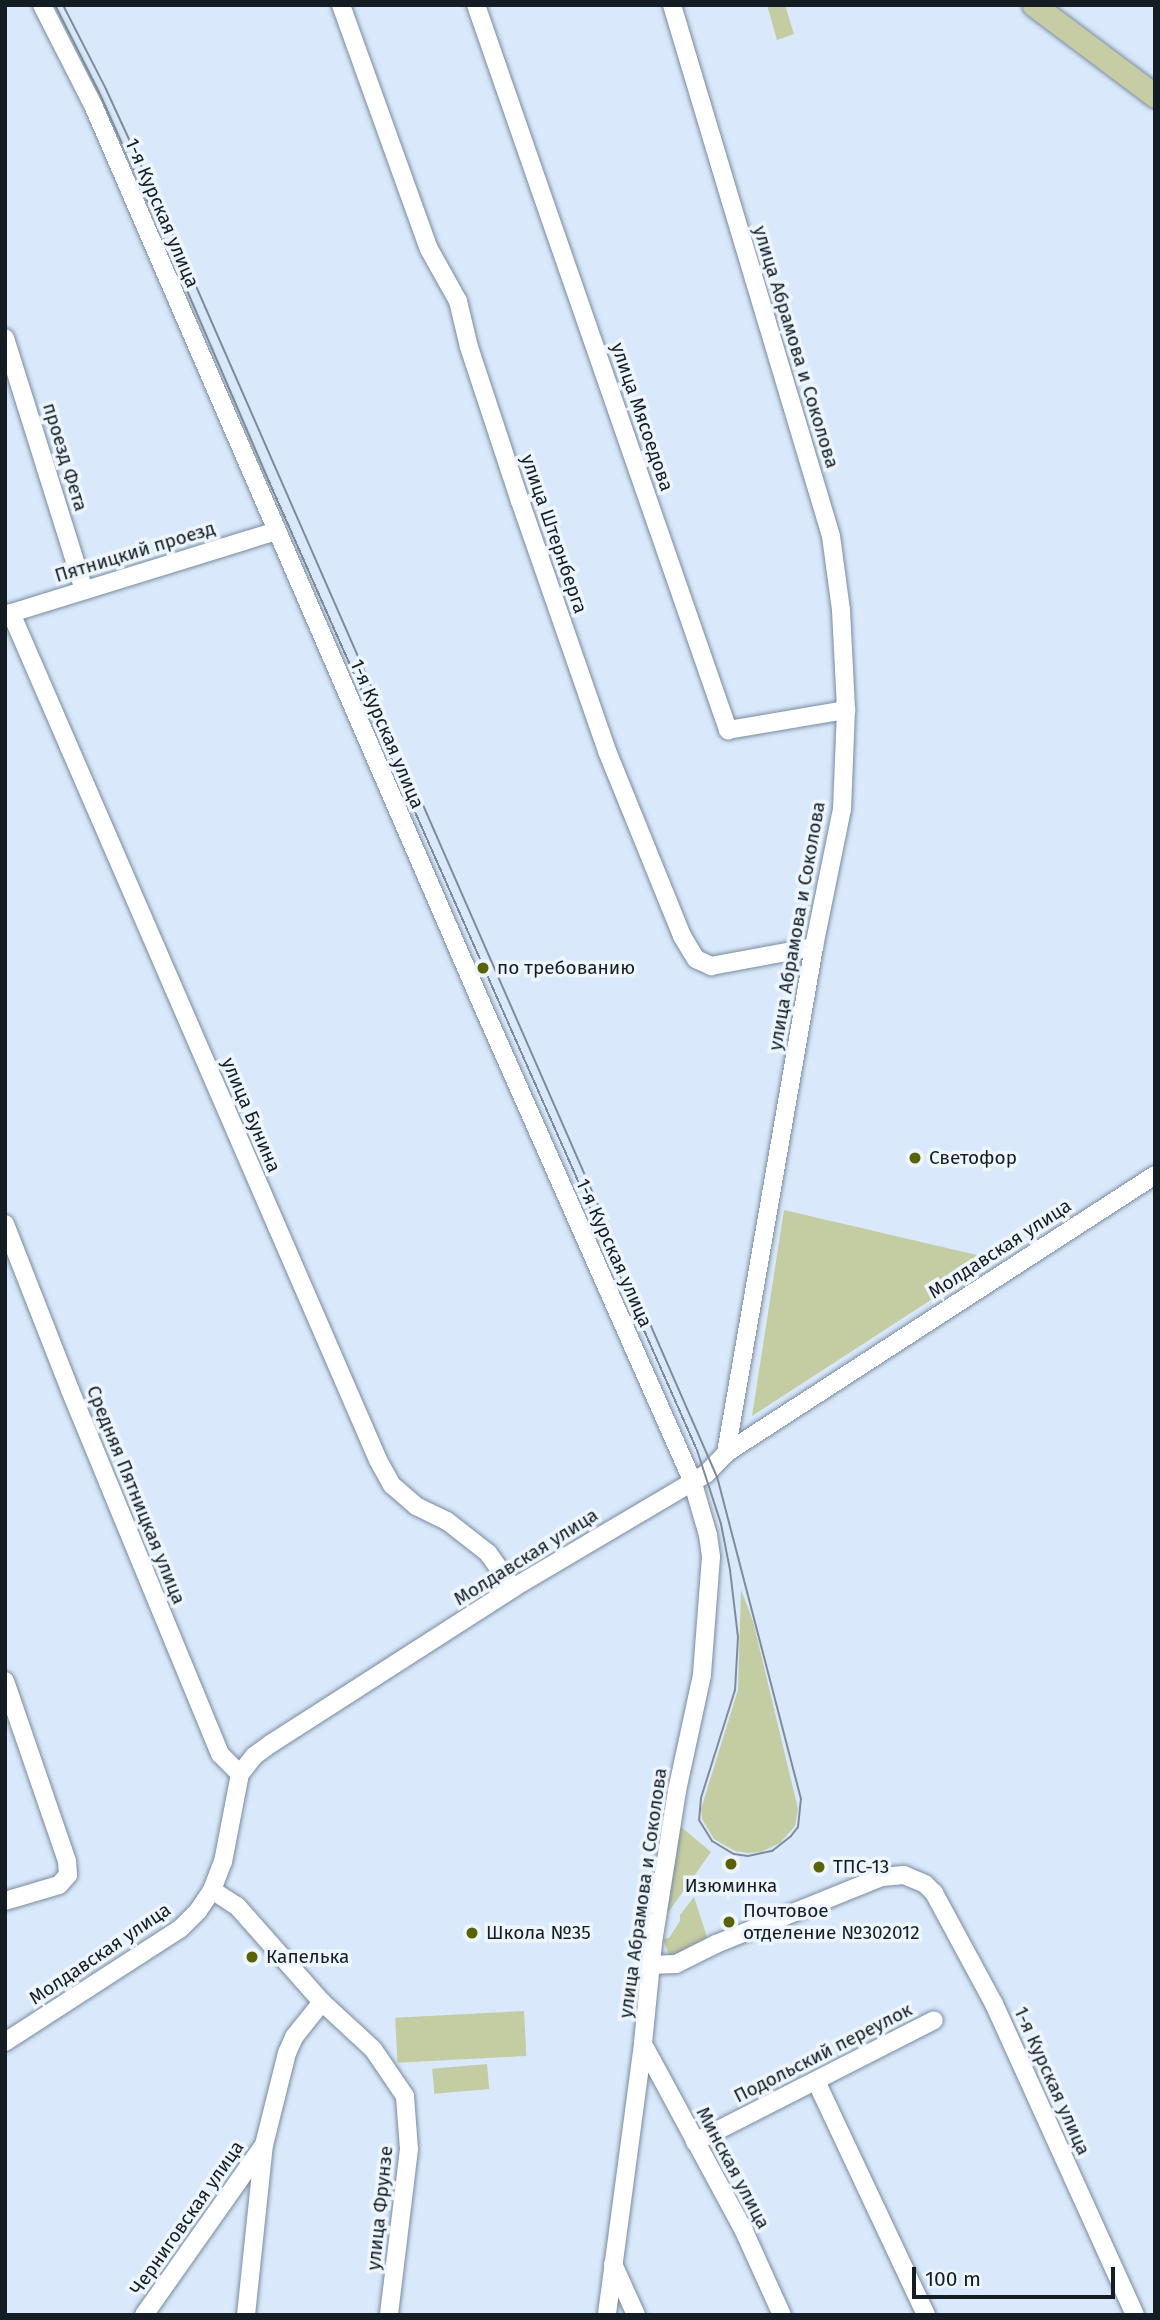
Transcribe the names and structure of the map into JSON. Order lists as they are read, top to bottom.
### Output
{
  "streets": {
    "street": [
      "1-я Курская улица",
      "улица Абрамова и Соколова",
      "улица Мясоедова",
      "проезд Фета",
      "улица Штернберга",
      "Пятницкий проезд",
      "улица Бунина",
      "Молдавская улица",
      "Средняя Пятницкая улица",
      "Подольский переулок",
      "Минская улица",
      "улица Фрунзе",
      "Черниговская улица"
    ]
  },
  "crossings": [
    ["1-я Курская улица", "улица Абрамова и Соколова"],
    ["1-я Курская улица", "Пятницкий проезд"],
    ["1-я Курская улица", "Молдавская улица"],
    ["улица Абрамова и Соколова", "улица Мясоедова"],
    ["улица Абрамова и Соколова", "улица Штернберга"],
    ["улица Абрамова и Соколова", "Молдавская улица"],
    ["улица Абрамова и Соколова", "Минская улица"],
    ["проезд Фета", "Пятницкий проезд"],
    ["Пятницкий проезд", "улица Бунина"],
    ["улица Бунина", "Молдавская улица"],
    ["Молдавская улица", "Средняя Пятницкая улица"],
    ["Молдавская улица", "улица Фрунзе"],
    ["Подольский переулок", "Минская улица"]
  ],
  "places": [
    "по требованию",
    "Светофор",
    "Изюминка",
    "ТПС-13",
    "Почтовое отделение №302012",
    "Школа №35",
    "Капелька"
  ],
  "scale_bar": "100 m"
}
